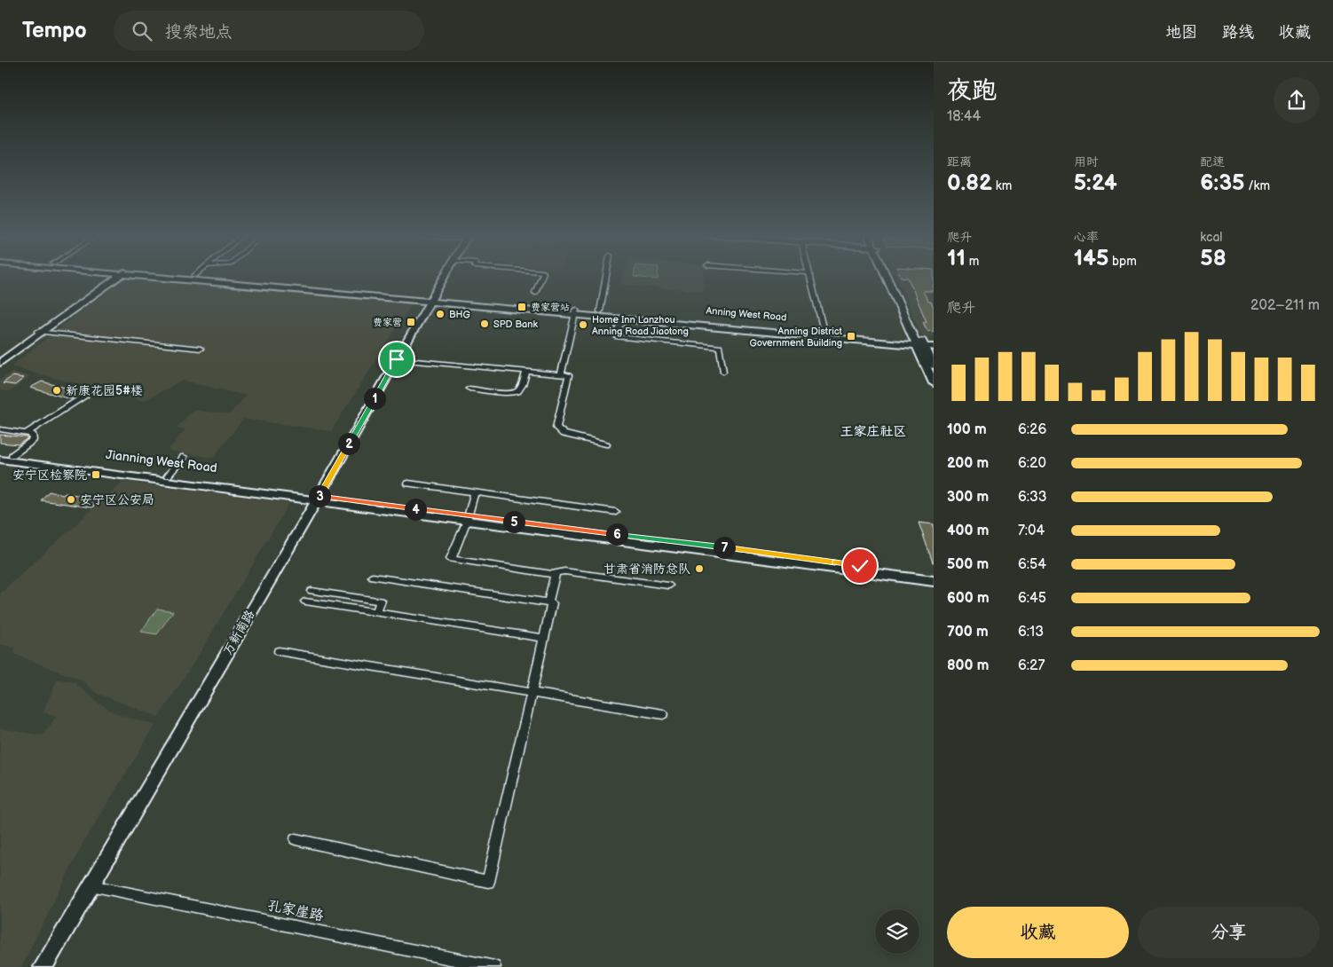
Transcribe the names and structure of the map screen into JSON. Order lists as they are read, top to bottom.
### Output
{
  "streets": {
    "main road": ["Anning West Road", "Jianning West Road", "万新南路"],
    "street": ["孔家崖路"]
  },
  "crossings": [
    ["Jianning West Road", "万新南路"],
    ["万新南路", "孔家崖路"]
  ],
  "districts": ["王家庄社区"],
  "places": {
    "transit": [
      "费家营站",
      "费家营",
      "Anning District Government Building",
      "安宁区检察院"
    ],
    "other": [
      "BHG",
      "SPD Bank",
      "Home Inn Lanzhou Anning Road Jiaotong",
      "新康花园5#楼",
      "安宁区公安局",
      "甘肃省消防总队"
    ]
  },
  "page": {
    "header": "Tempo",
    "search": "搜索地点",
    "nav": ["地图", "路线", "收藏"],
    "heading": ["夜跑", "18:44"],
    "stats": [
      ["距离", "0.82 km"],
      ["用时", "5:24"],
      ["配速", "6:35 /km"],
      ["爬升", "11 m"],
      ["心率", "145 bpm"],
      ["kcal", "58"]
    ],
    "chart": ["爬升", "202–211 m"],
    "pins": [
      "1",
      "2",
      "3",
      "4",
      "5",
      "6",
      "7"
    ],
    "list": [
      {
        "name": "100 m",
        "note": "6:26"
      },
      {
        "name": "200 m",
        "note": "6:20"
      },
      {
        "name": "300 m",
        "note": "6:33"
      },
      {
        "name": "400 m",
        "note": "7:04"
      },
      {
        "name": "500 m",
        "note": "6:54"
      },
      {
        "name": "600 m",
        "note": "6:45"
      },
      {
        "name": "700 m",
        "note": "6:13"
      },
      {
        "name": "800 m",
        "note": "6:27"
      }
    ],
    "buttons": ["收藏", "分享"]
  }
}
